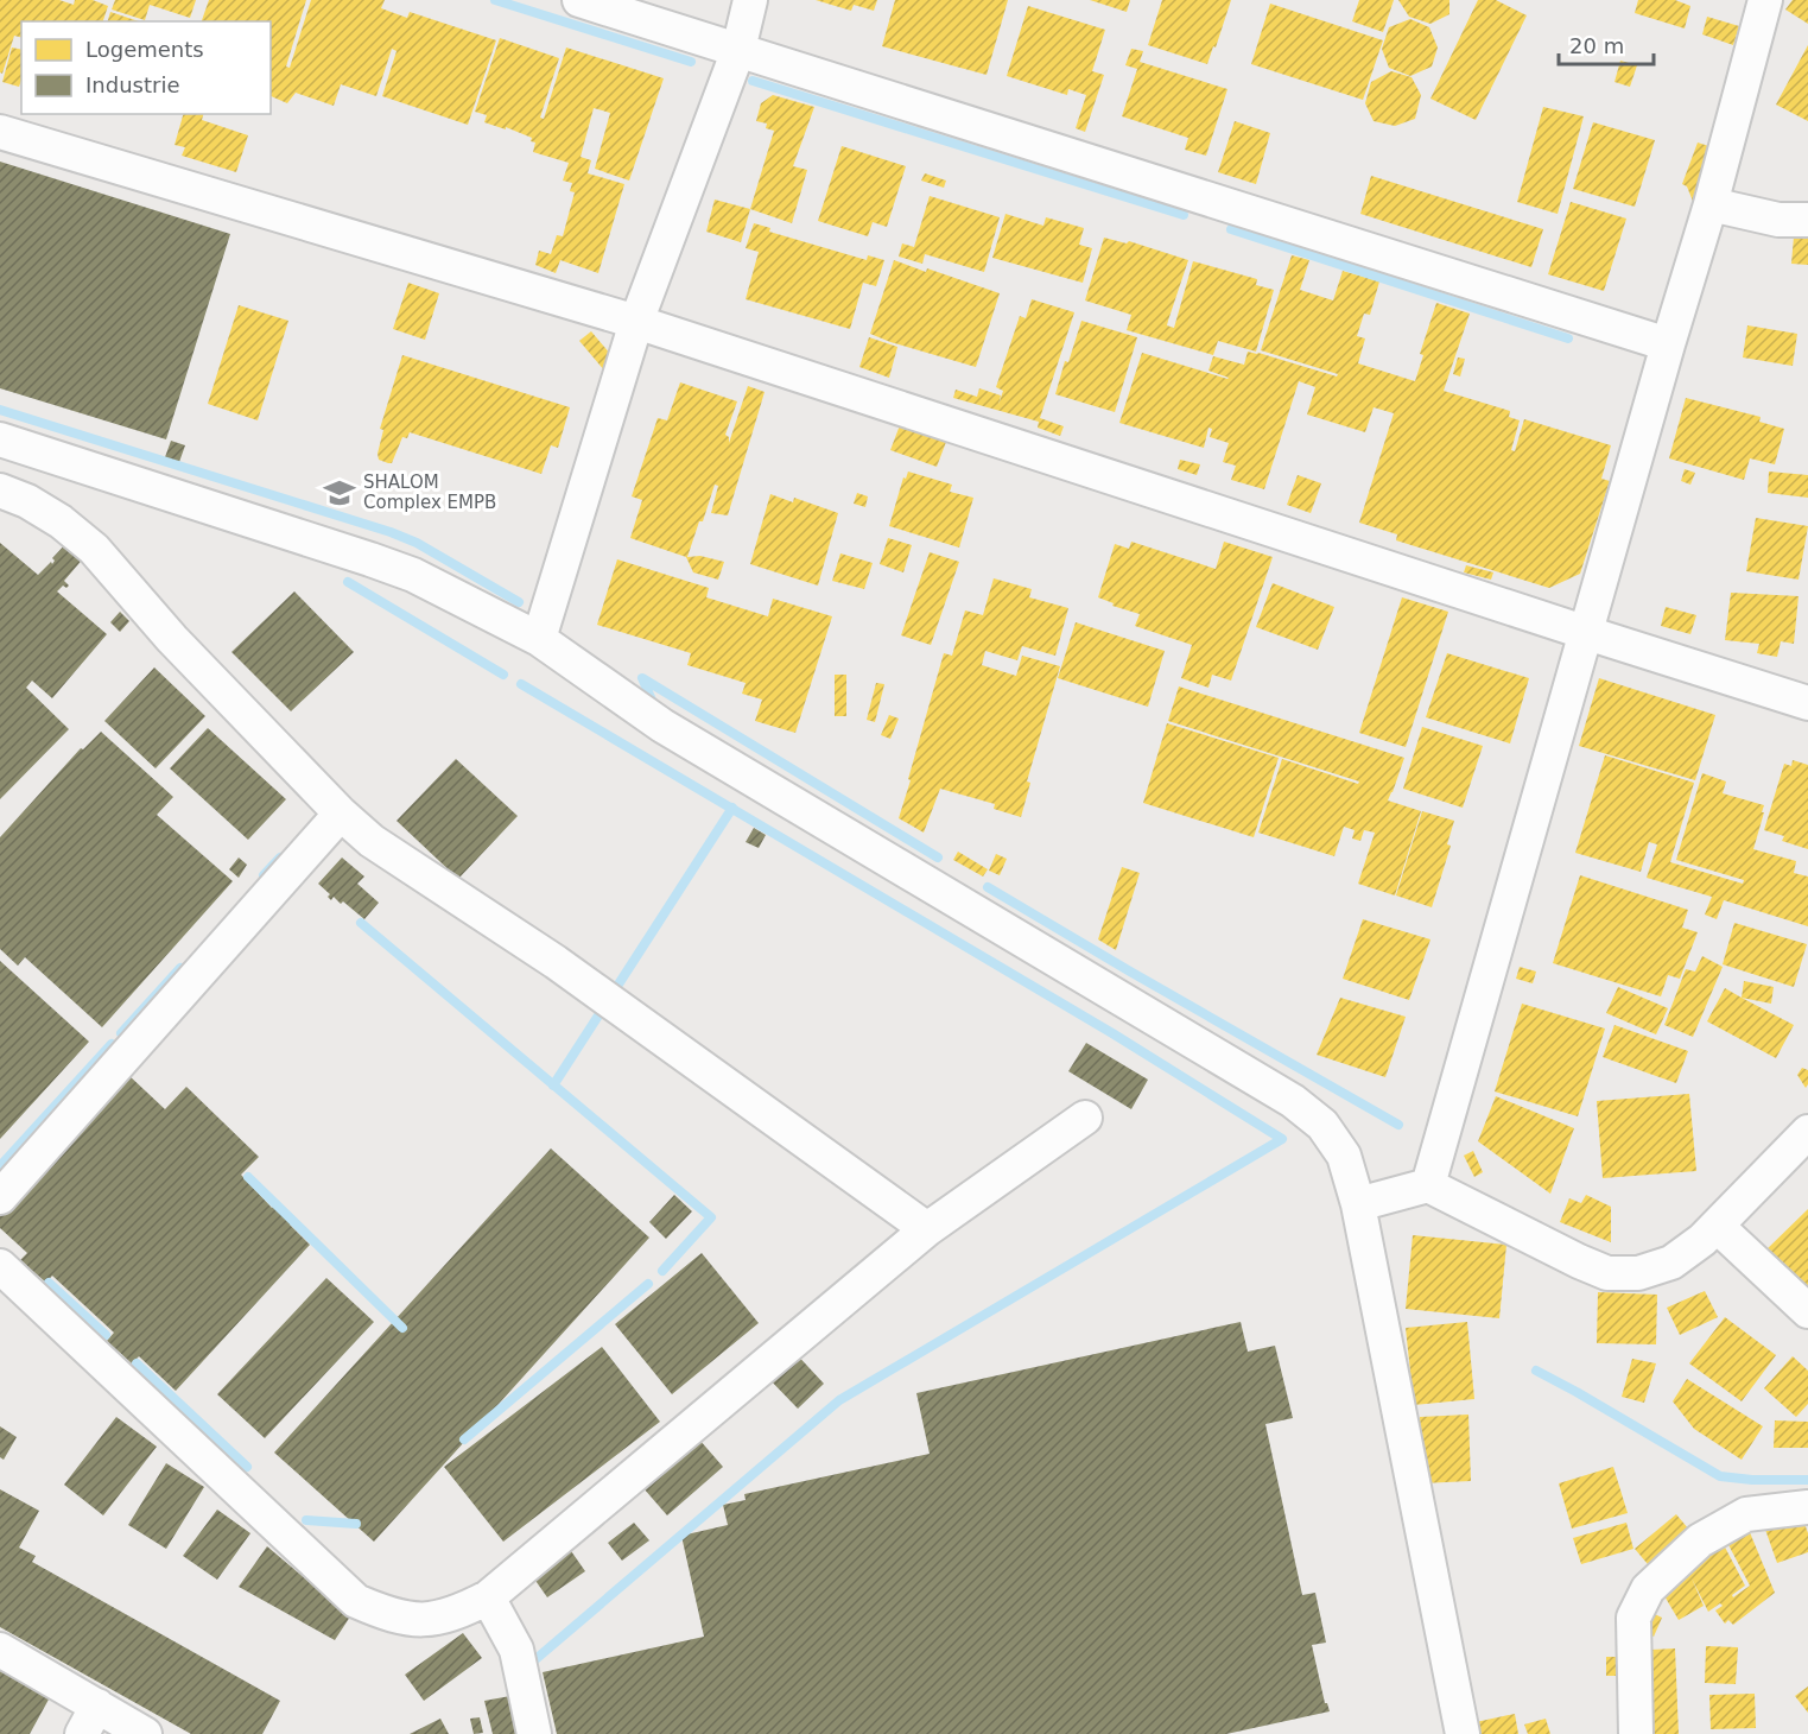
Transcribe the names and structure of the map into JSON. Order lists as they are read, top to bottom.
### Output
{
  "places": {
    "school or university": ["SHALOM Complex EMPB"]
  },
  "legend": ["Logements", "Industrie"],
  "scale_bar": "20 m"
}
